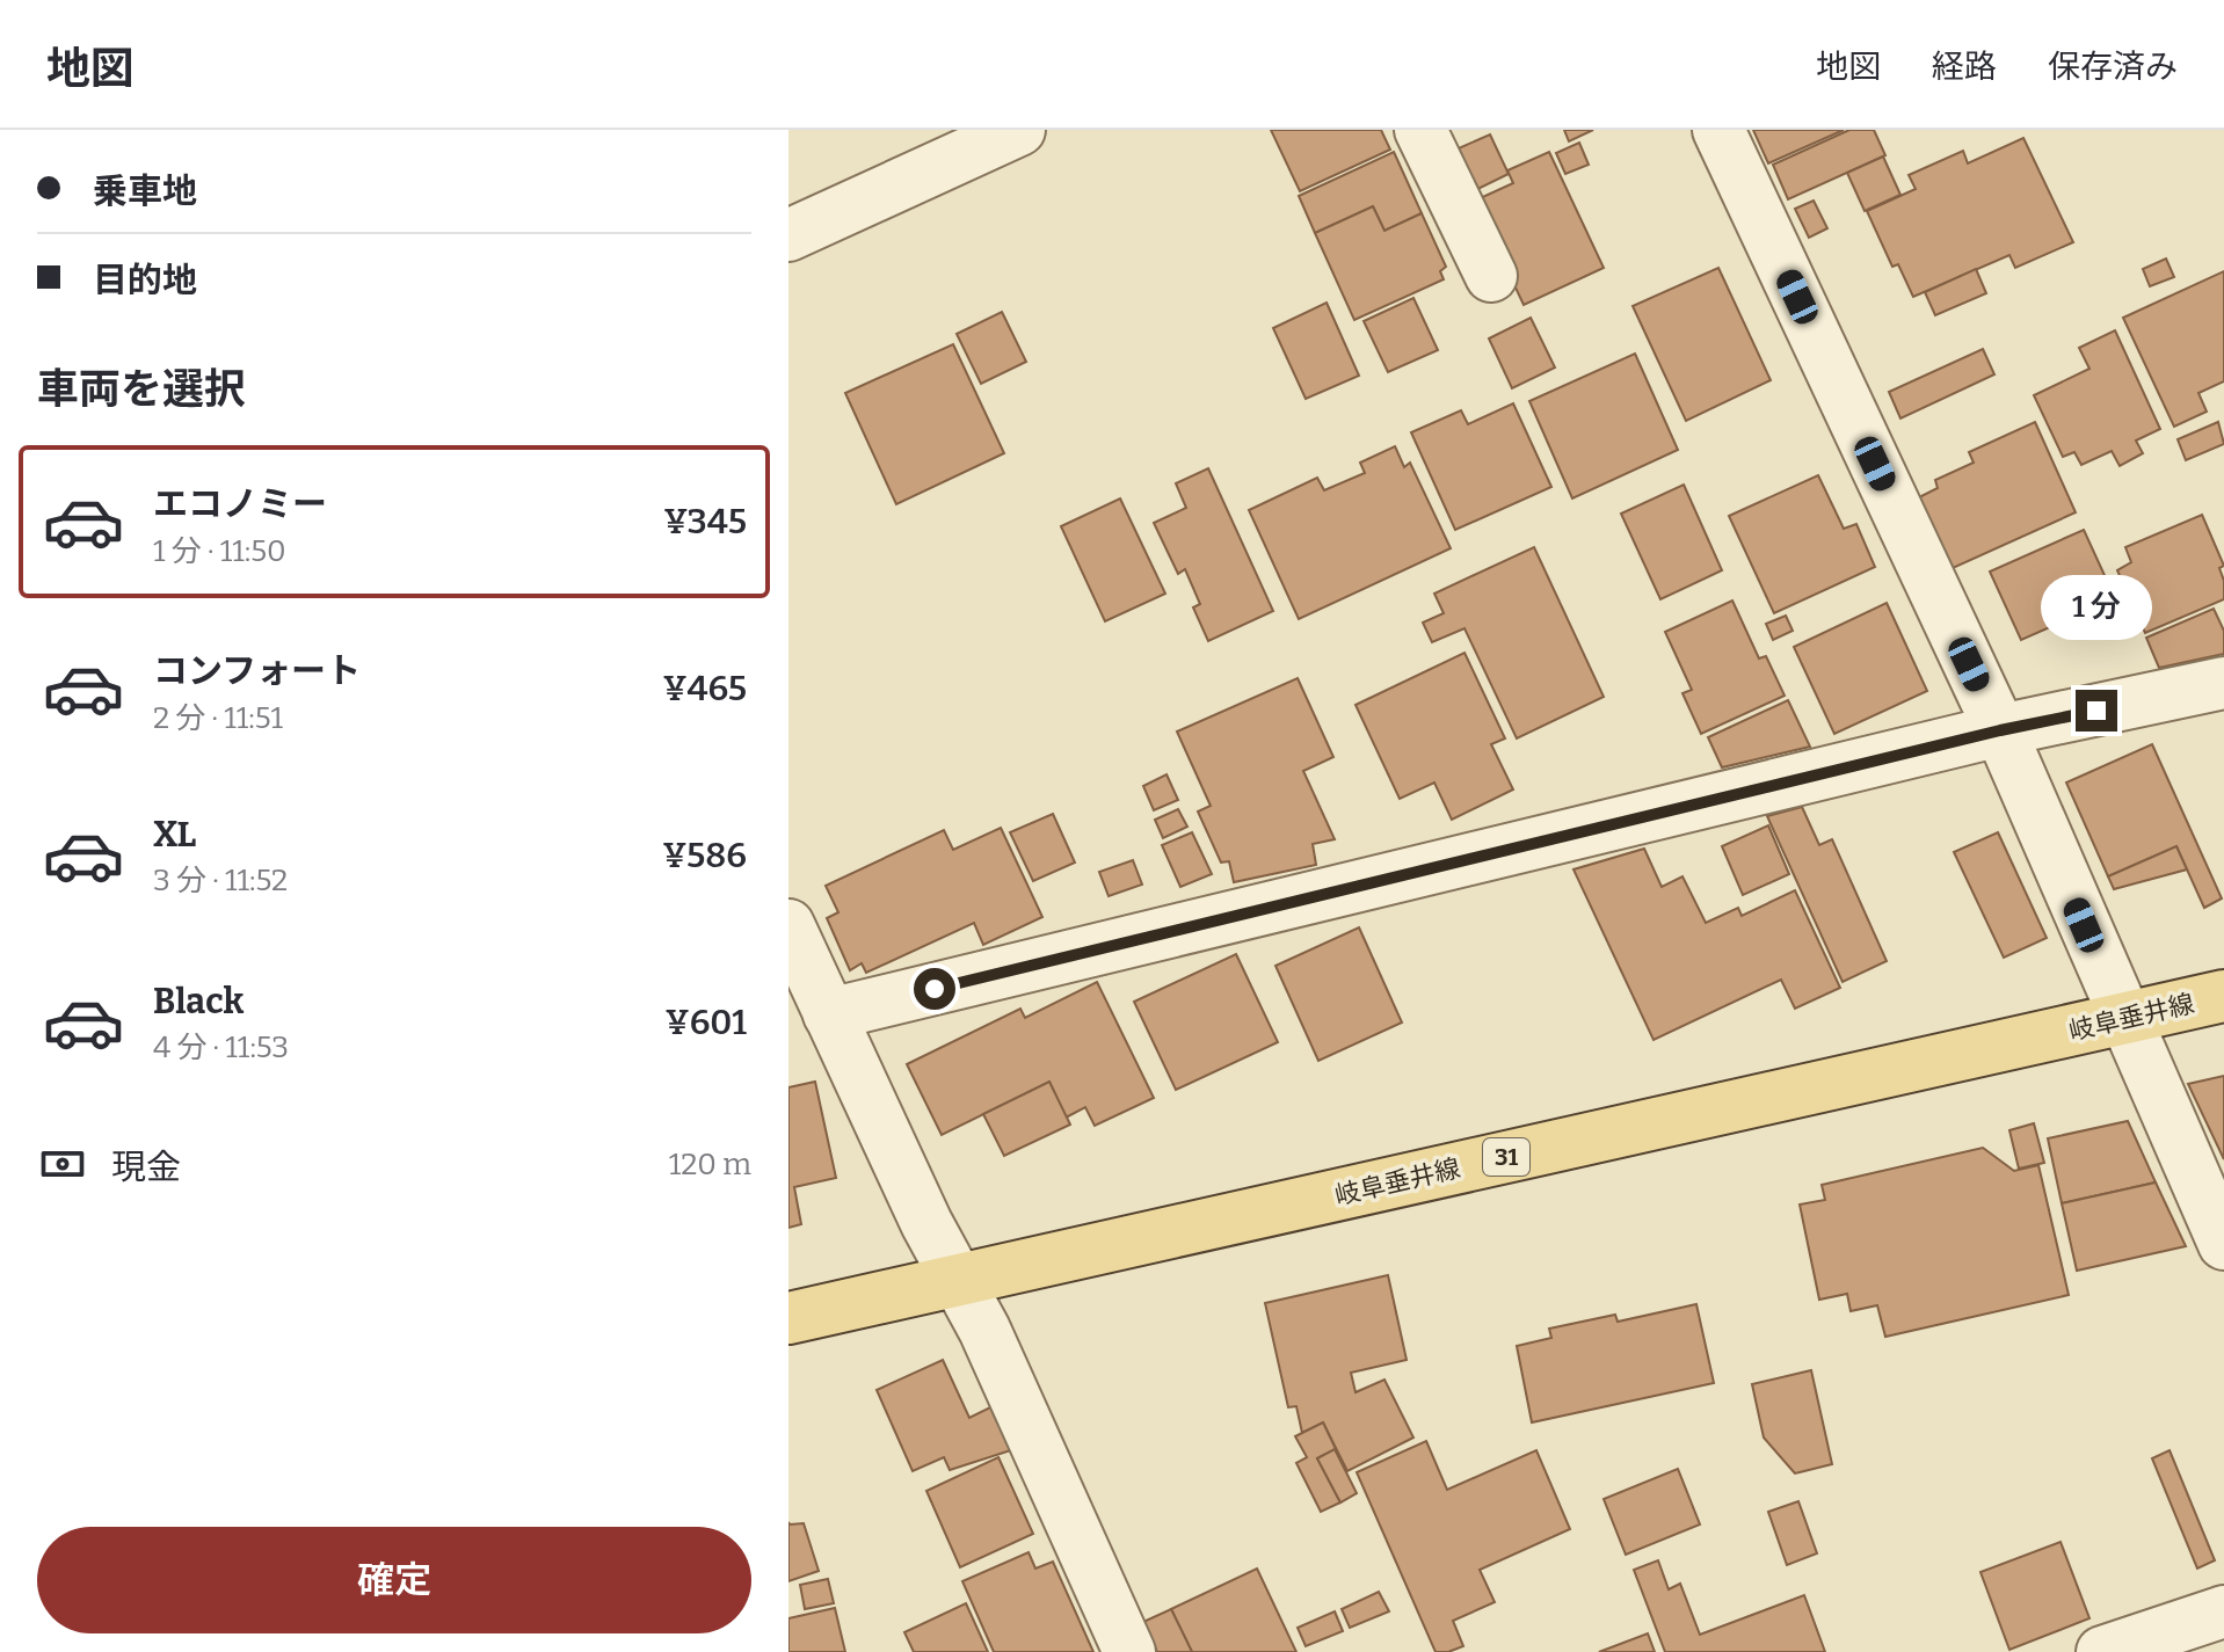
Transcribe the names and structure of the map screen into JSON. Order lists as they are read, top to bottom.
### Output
{
  "streets": {
    "main road": ["岐阜垂井線", "31"]
  },
  "page": {
    "header": "地図",
    "nav": ["地図", "経路", "保存済み"],
    "banner": ["乗車地", "目的地"],
    "heading": "車両を選択",
    "list": [
      {
        "name": "エコノミー",
        "note": "1 分 · 11:50",
        "value": "¥345"
      },
      {
        "name": "コンフォート",
        "note": "2 分 · 11:51",
        "value": "¥465"
      },
      {
        "name": "XL",
        "note": "3 分 · 11:52",
        "value": "¥586"
      },
      {
        "name": "Black",
        "note": "4 分 · 11:53",
        "value": "¥601"
      }
    ],
    "bubble": "1 分",
    "pay": ["現金", "120 m"],
    "buttons": "確定"
  }
}
